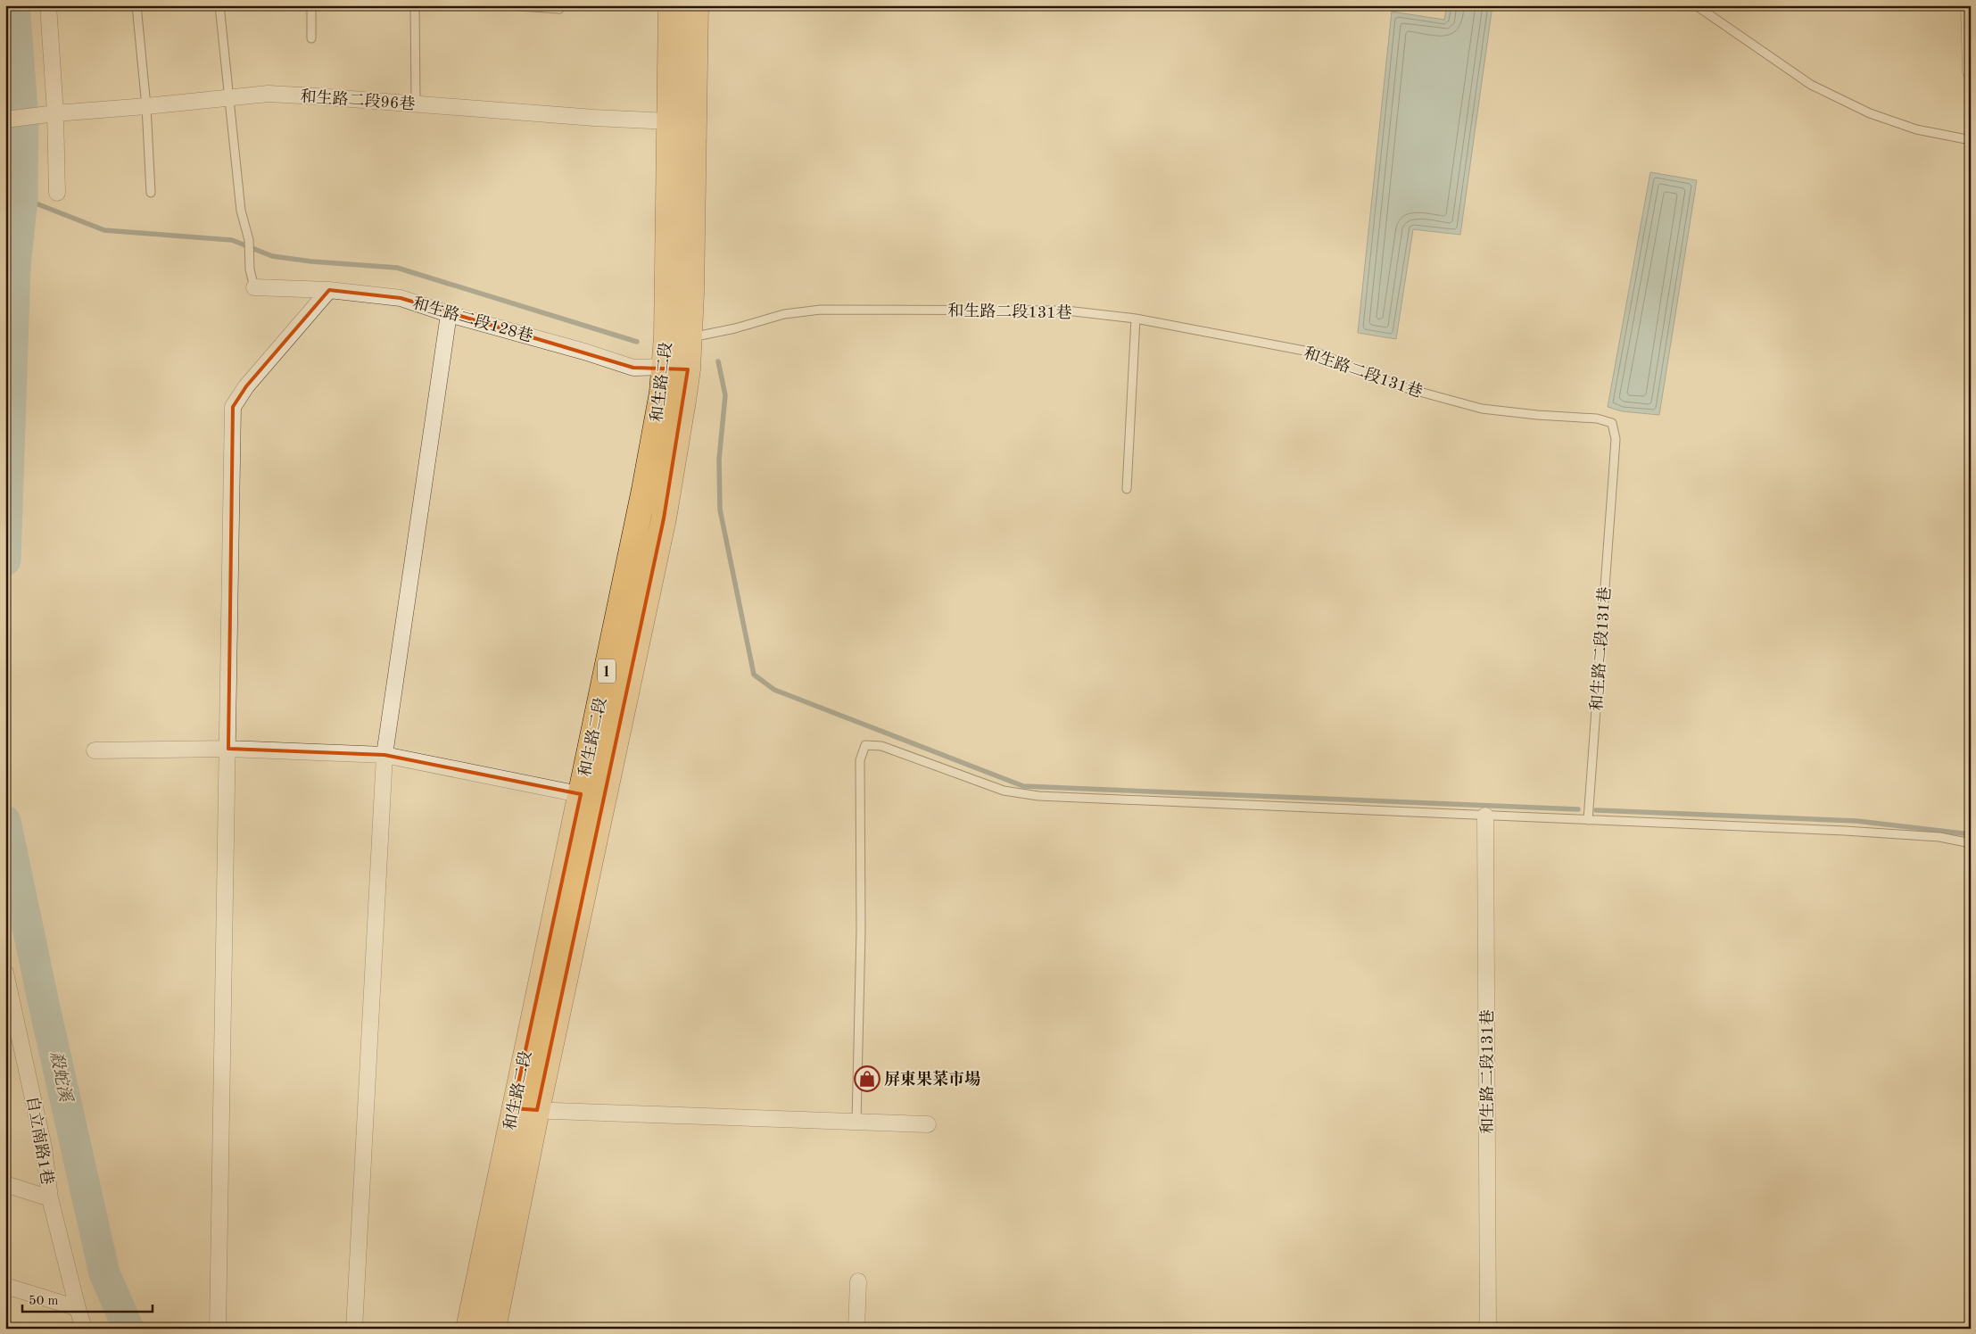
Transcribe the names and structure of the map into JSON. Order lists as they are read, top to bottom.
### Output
{
  "streets": {
    "main road": ["和生路二段", "1"],
    "street": [
      "和生路二段96巷",
      "和生路二段131巷",
      "和生路二段128巷",
      "自立南路1巷"
    ]
  },
  "crossings": [
    ["和生路二段96巷", "和生路二段"],
    ["和生路二段131巷", "和生路二段"],
    ["和生路二段128巷", "和生路二段"]
  ],
  "water": ["殺蛇溪"],
  "places": {
    "shop": ["屏東果菜市場"]
  },
  "scale_bar": "50 m"
}
